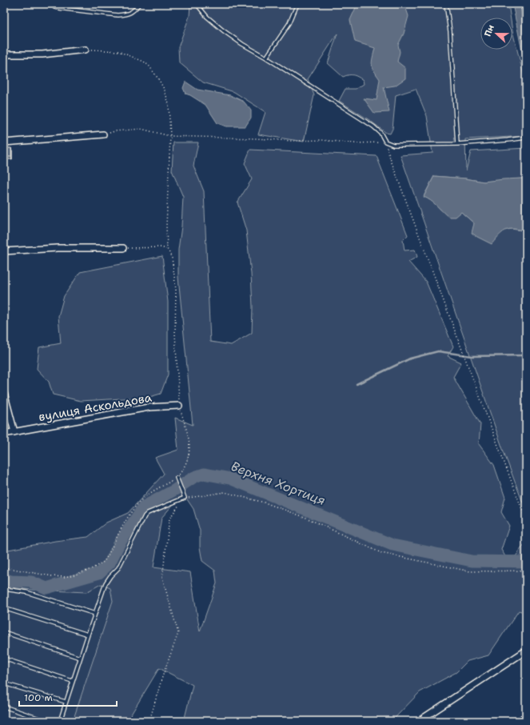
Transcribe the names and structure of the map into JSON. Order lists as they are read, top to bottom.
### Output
{
  "streets": {
    "street": ["вулиця Аскольдова"]
  },
  "water": ["Верхня Хортиця"],
  "scale_bar": "100 m",
  "north": "left"
}
